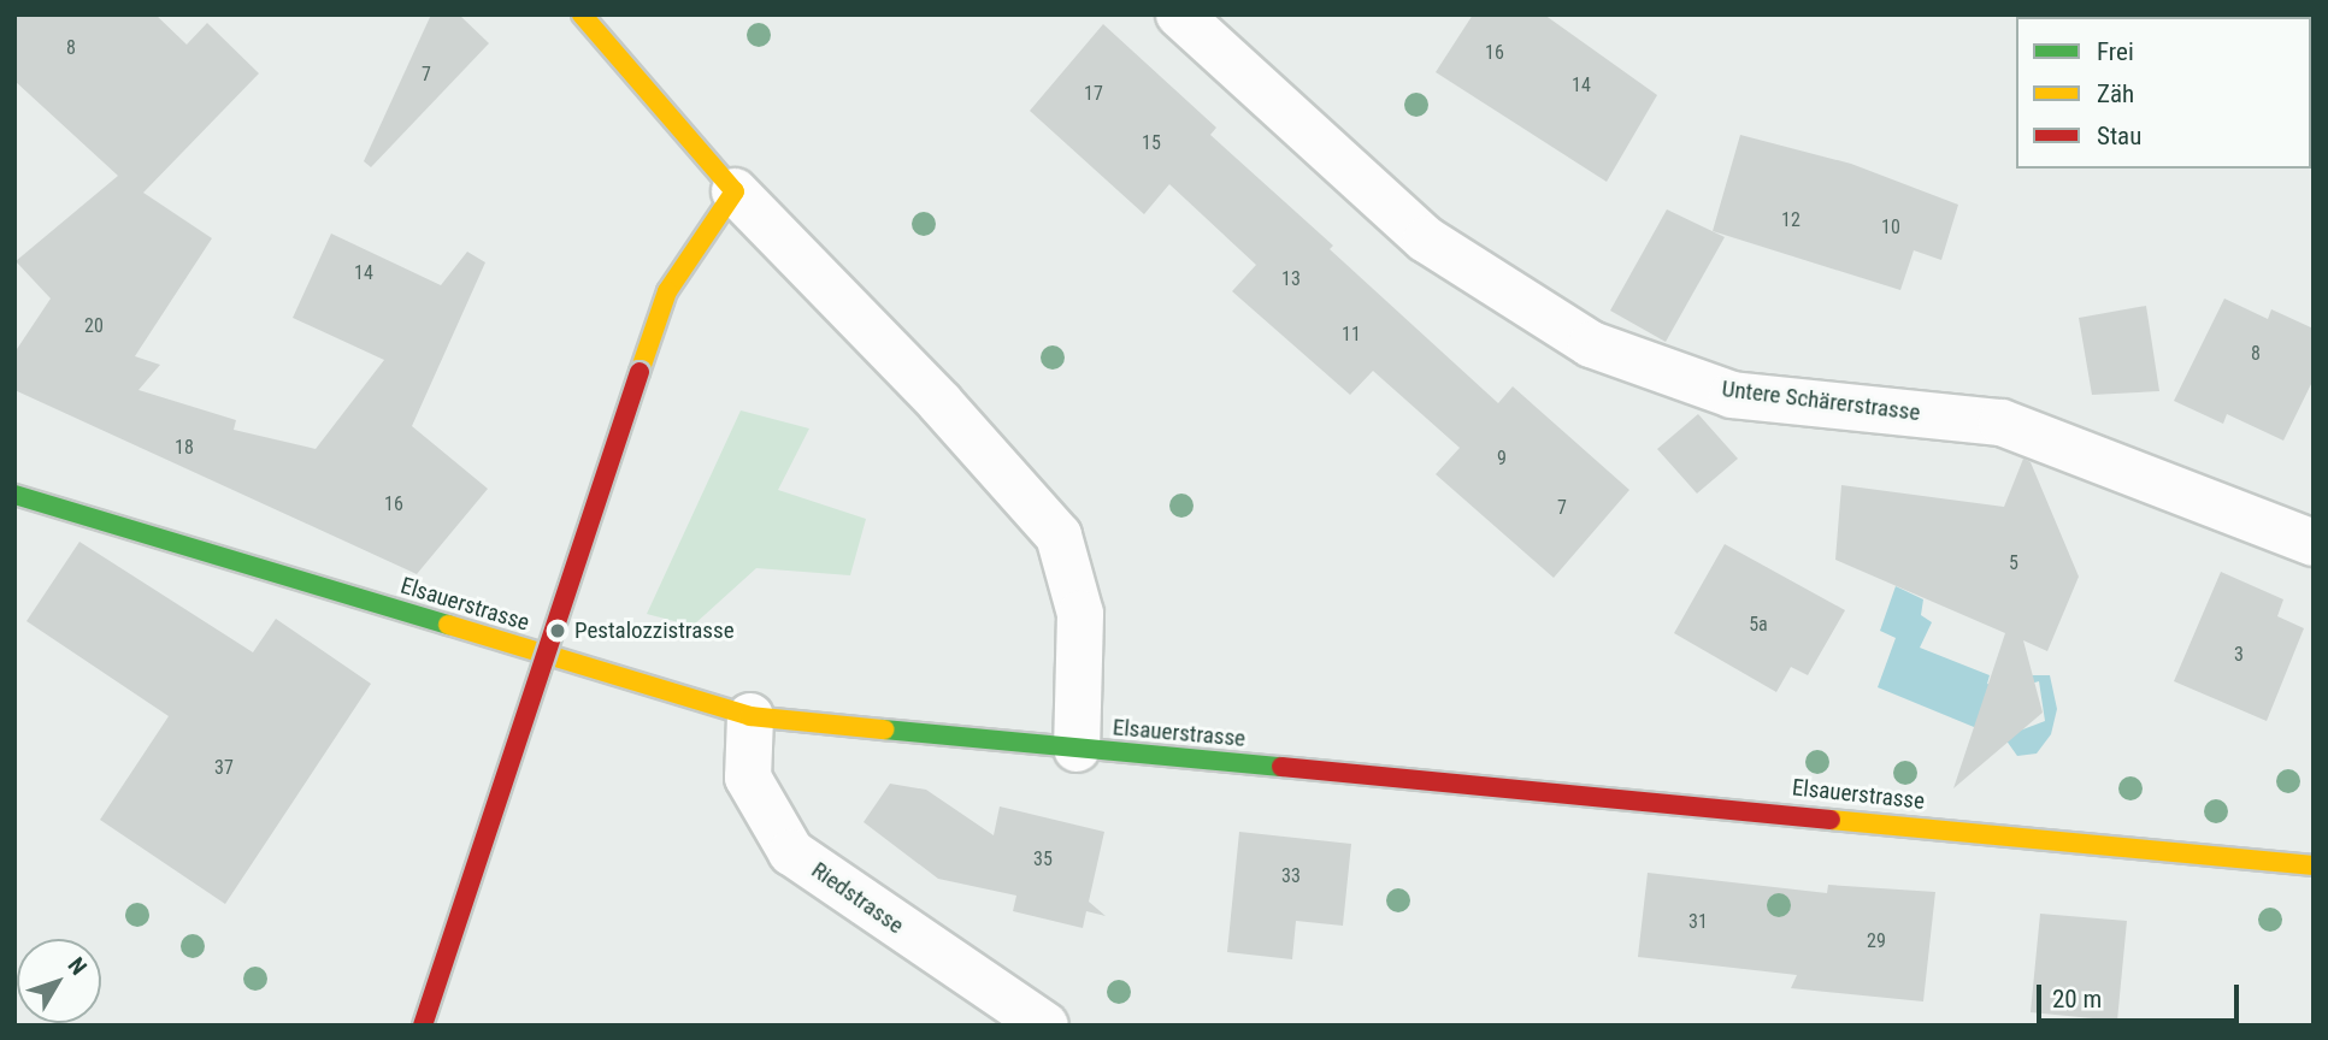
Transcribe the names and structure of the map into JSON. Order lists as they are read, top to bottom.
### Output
{
  "streets": {
    "street": ["Untere Schärerstrasse", "Elsauerstrasse", "Riedstrasse"]
  },
  "crossings": [
    ["Elsauerstrasse", "Riedstrasse"]
  ],
  "places": ["Pestalozzistrasse"],
  "house_numbers": [
    "8",
    "16",
    "7",
    "14",
    "17",
    "15",
    "12",
    "10",
    "14",
    "13",
    "20",
    "11",
    "8",
    "18",
    "9",
    "16",
    "7",
    "5",
    "5a",
    "3",
    "37",
    "35",
    "33",
    "31",
    "29"
  ],
  "legend": ["Frei", "Zäh", "Stau"],
  "scale_bar": "20 m",
  "north": "top right"
}
